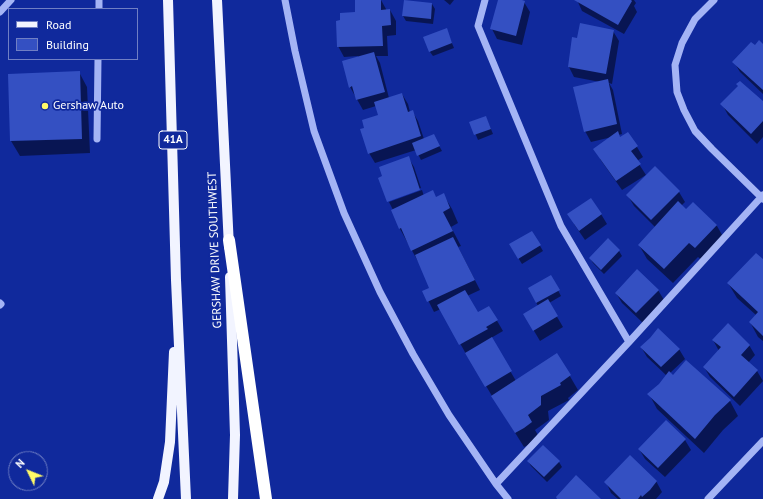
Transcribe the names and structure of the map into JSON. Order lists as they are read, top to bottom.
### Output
{
  "streets": {
    "main road": ["41A", "GERSHAW DRIVE SOUTHWEST"]
  },
  "places": ["Gershaw Auto"],
  "legend": ["Road", "Building"],
  "north": "top left"
}
